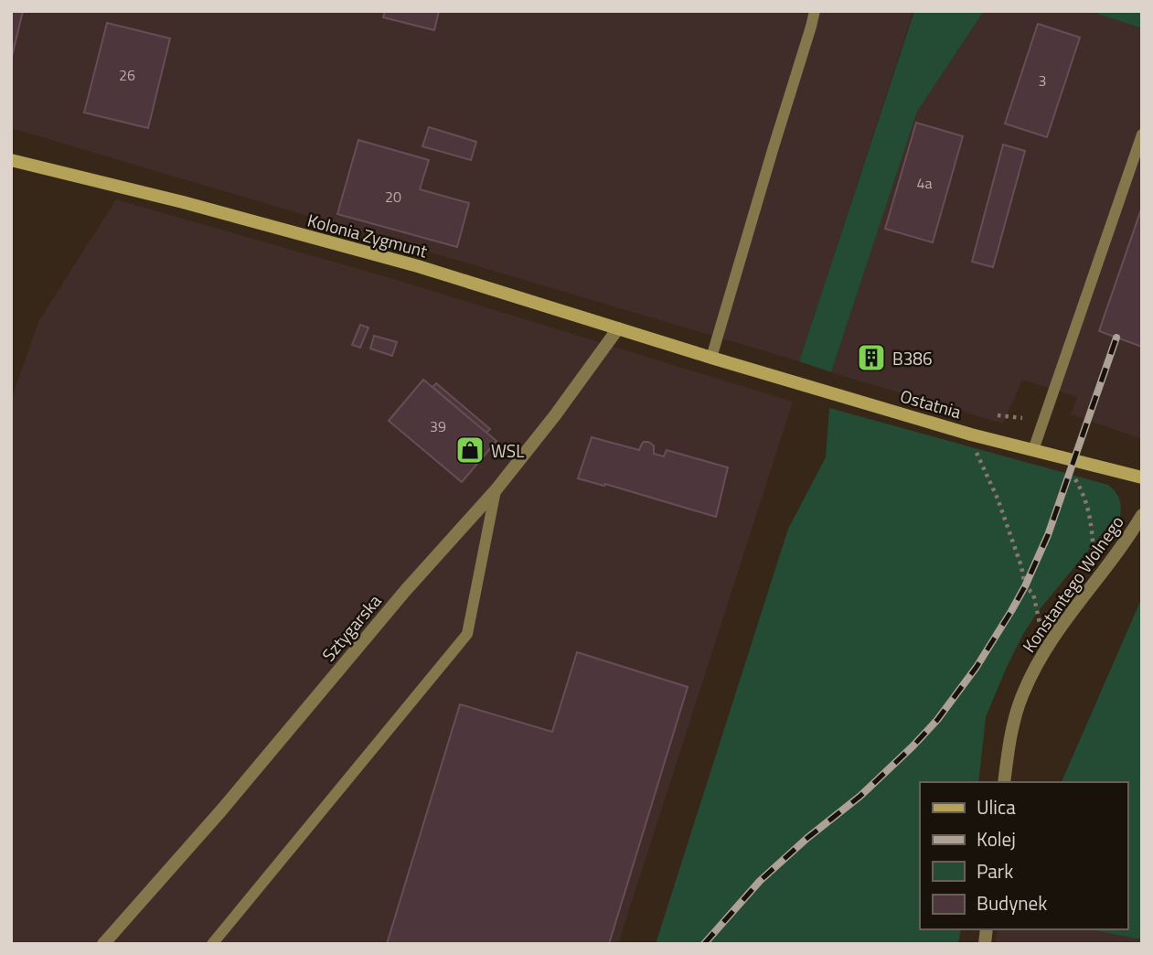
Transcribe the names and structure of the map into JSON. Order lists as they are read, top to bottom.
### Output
{
  "streets": {
    "street": [
      "Kolonia Zygmunt",
      "Ostatnia",
      "Konstantego Wolnego",
      "Sztygarska"
    ]
  },
  "crossings": [
    ["Kolonia Zygmunt", "Ostatnia"],
    ["Kolonia Zygmunt", "Sztygarska"]
  ],
  "places": {
    "building": ["B386"],
    "shop": ["WSL"]
  },
  "house_numbers": [
    "26",
    "3",
    "4a",
    "20",
    "39"
  ],
  "legend": [
    "Ulica",
    "Kolej",
    "Park",
    "Budynek"
  ]
}
